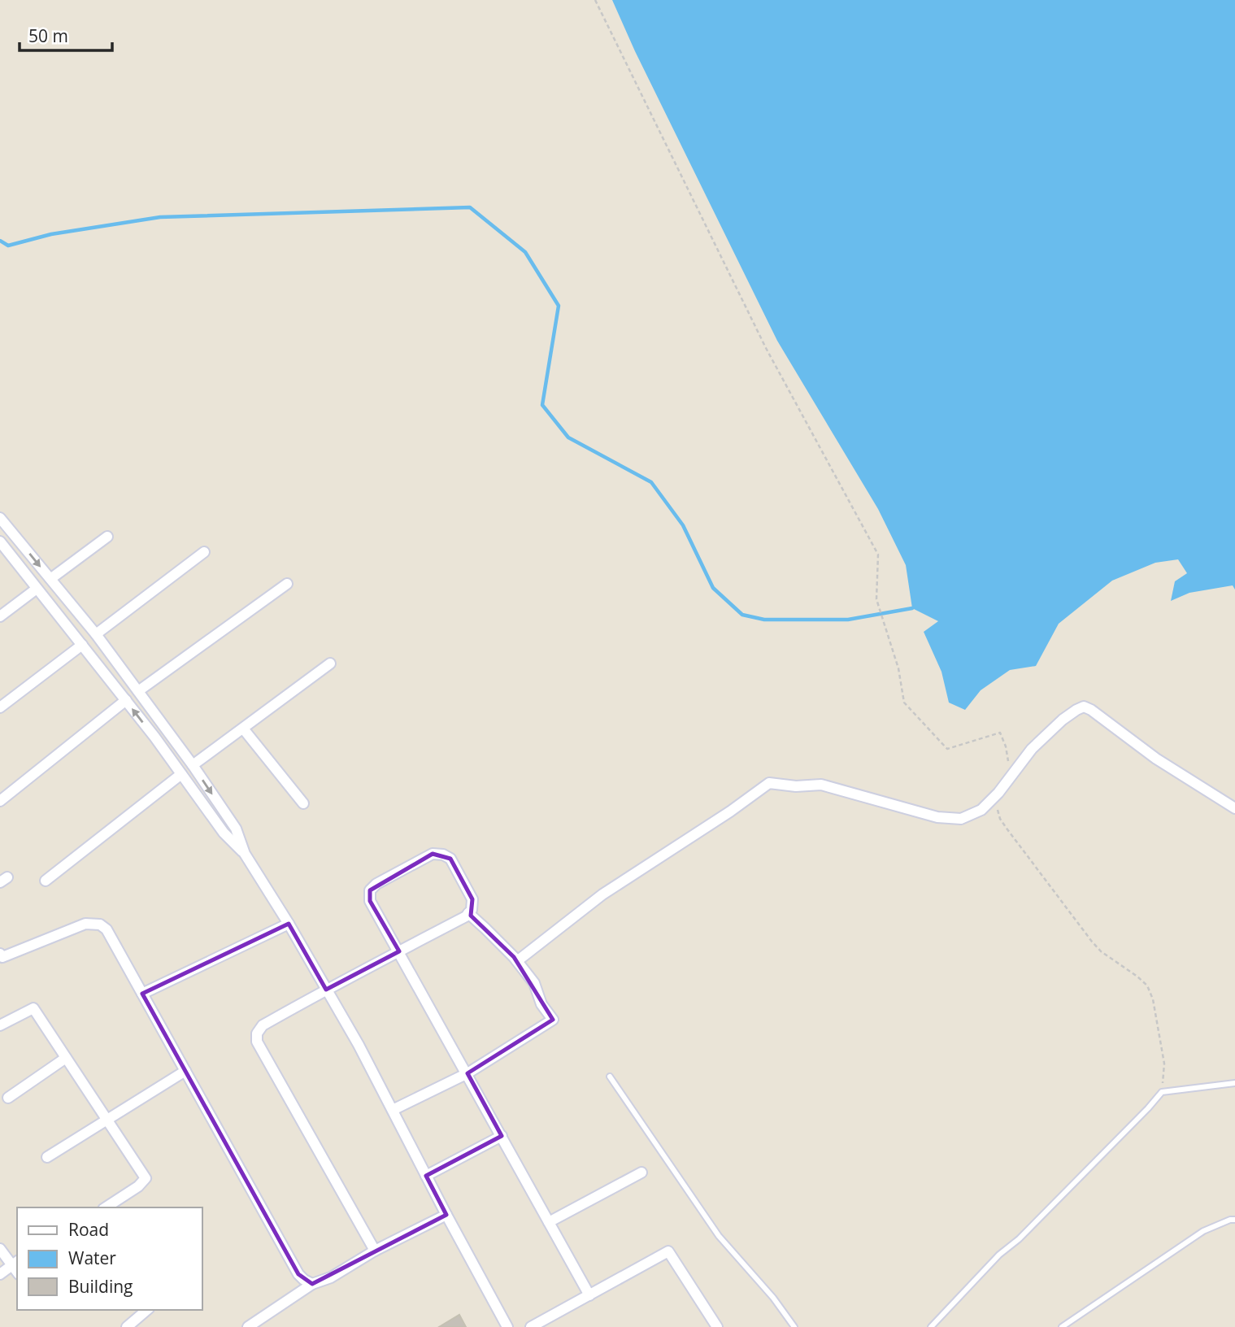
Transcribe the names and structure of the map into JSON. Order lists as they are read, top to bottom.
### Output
{
  "legend": ["Road", "Water", "Building"],
  "scale_bar": "50 m"
}
